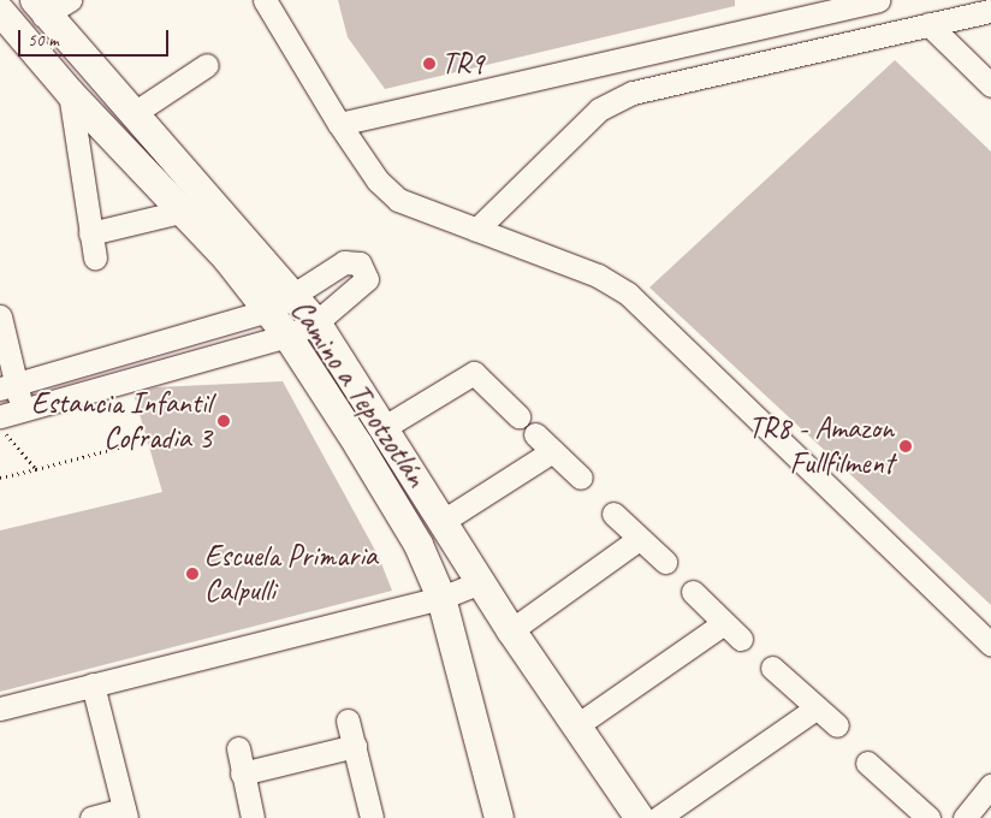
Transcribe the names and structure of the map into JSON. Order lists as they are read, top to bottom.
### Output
{
  "streets": {
    "main road": ["Camino a Tepotzotlán"]
  },
  "places": [
    "TR9",
    "Estancia Infantil Cofradia 3",
    "TR8 - Amazon Fullfilment",
    "Escuela Primaria Calpulli"
  ],
  "scale_bar": "50 m"
}
